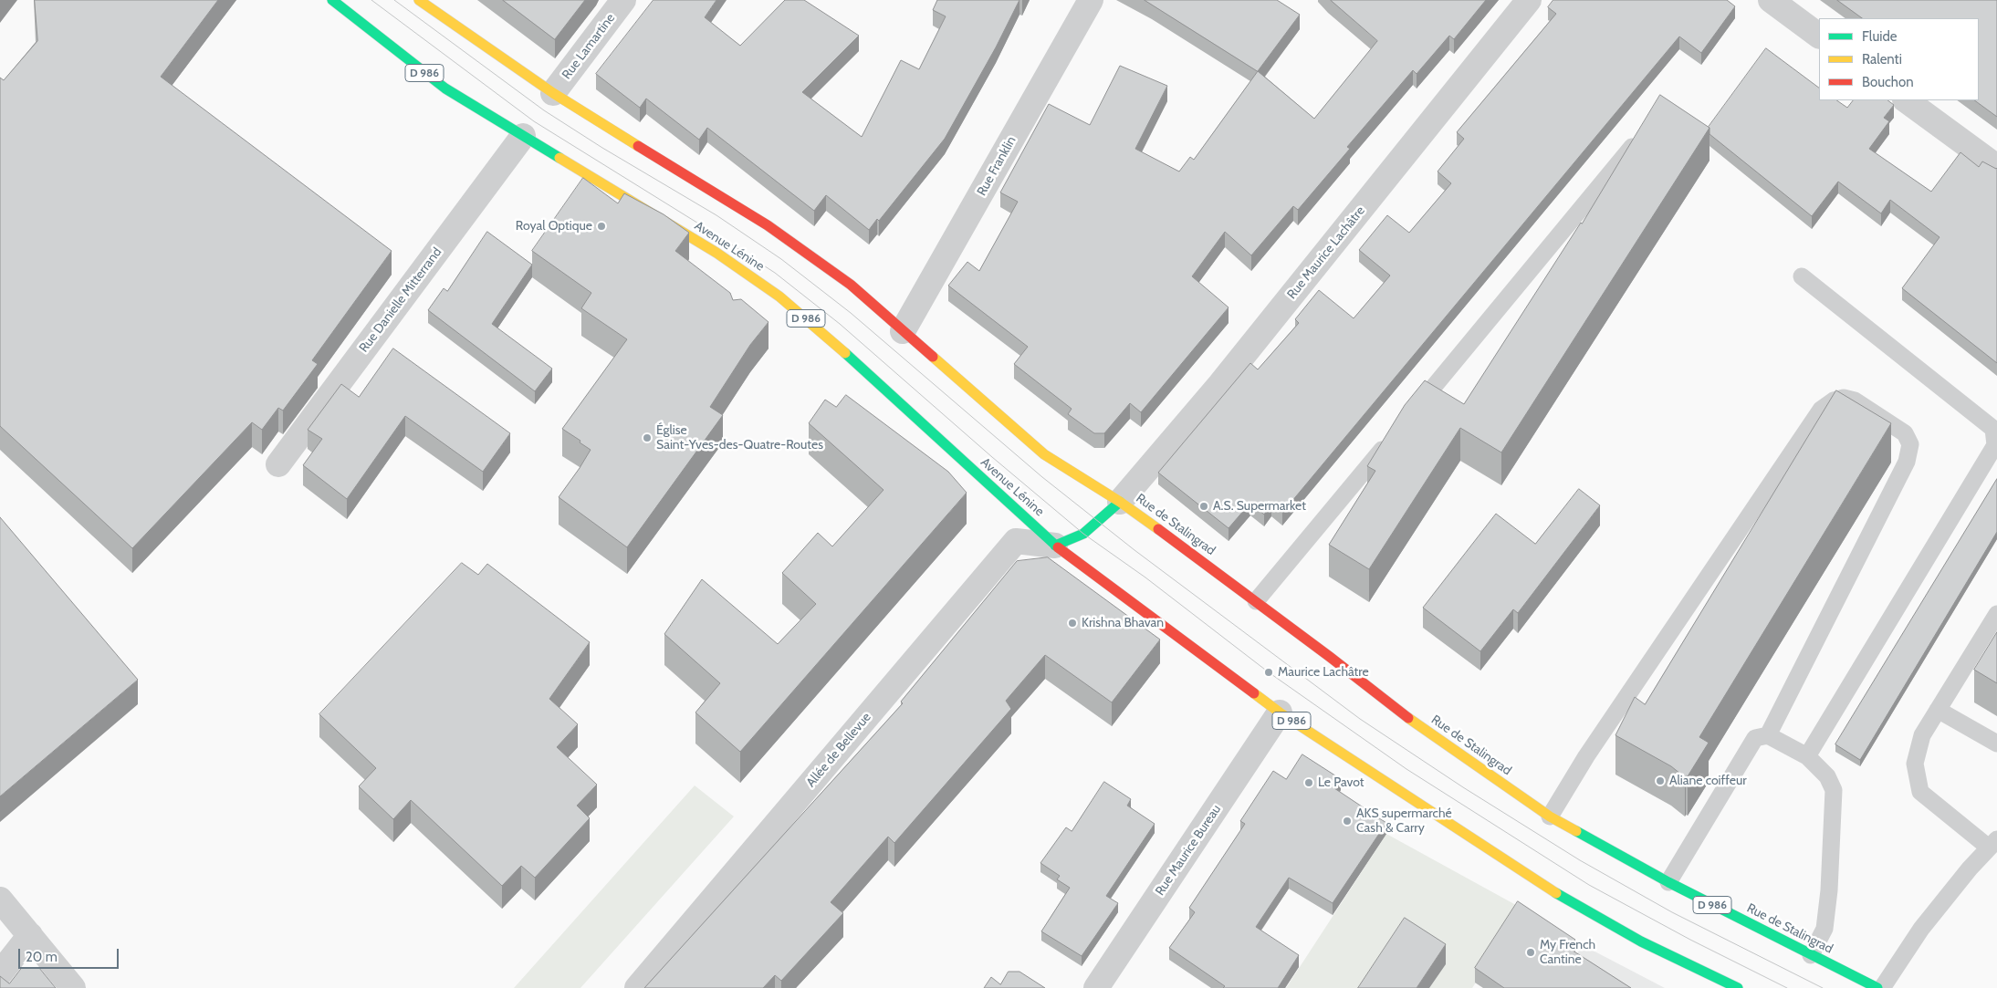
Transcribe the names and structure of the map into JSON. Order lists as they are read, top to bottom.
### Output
{
  "streets": {
    "main road": ["D 986", "Avenue Lénine", "Rue de Stalingrad"],
    "street": [
      "Rue Lamartine",
      "Rue Franklin",
      "Rue Maurice Lachâtre",
      "Rue Danielle Mitterrand",
      "Allée de Bellevue",
      "Rue Maurice Bureau"
    ]
  },
  "crossings": [
    ["Rue Lamartine", "D 986"],
    ["D 986", "Rue Franklin"],
    ["D 986", "Avenue Lénine"],
    ["D 986", "Rue Maurice Lachâtre"],
    ["D 986", "Rue de Stalingrad"],
    ["D 986", "Allée de Bellevue"],
    ["D 986", "Rue Maurice Bureau"],
    ["Avenue Lénine", "Rue Danielle Mitterrand"],
    ["Avenue Lénine", "Rue de Stalingrad"],
    ["Avenue Lénine", "Allée de Bellevue"],
    ["Rue Maurice Lachâtre", "Rue de Stalingrad"],
    ["Rue de Stalingrad", "Allée de Bellevue"]
  ],
  "places": [
    "Royal Optique",
    "Église Saint-Yves-des-Quatre-Routes",
    "A.S. Supermarket",
    "Krishna Bhavan",
    "Maurice Lachâtre",
    "Aliane coiffeur",
    "Le Pavot",
    "AKS supermarché Cash & Carry",
    "My French Cantine"
  ],
  "legend": ["Fluide", "Ralenti", "Bouchon"],
  "scale_bar": "20 m"
}
